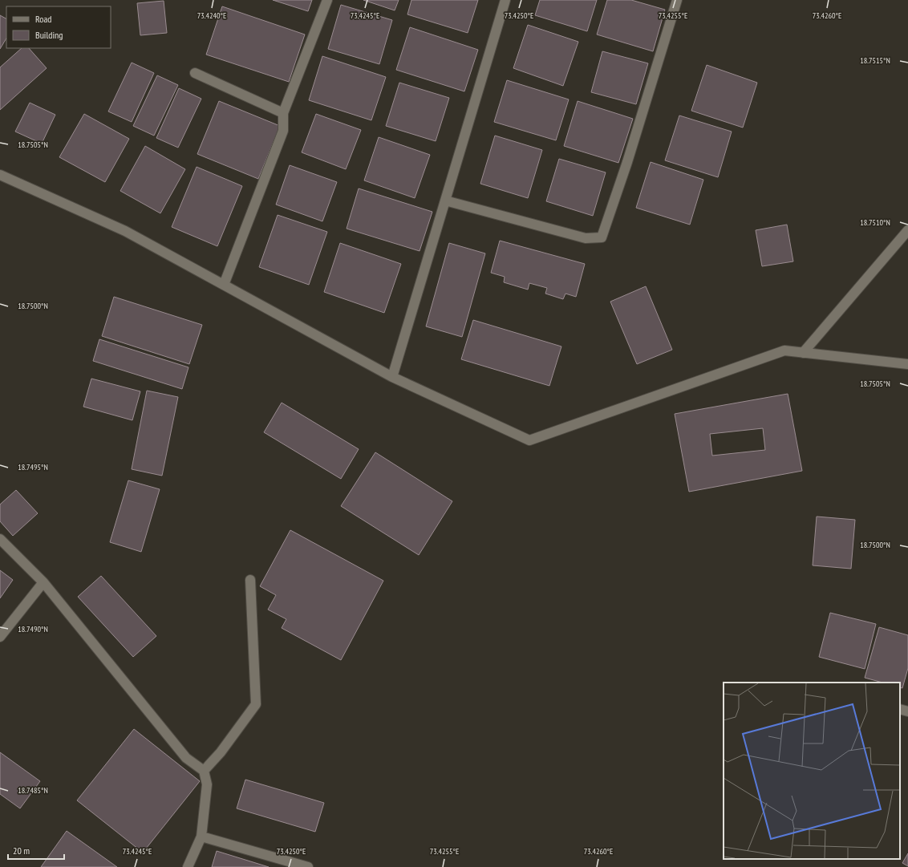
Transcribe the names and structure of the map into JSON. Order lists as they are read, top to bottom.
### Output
{
  "legend": ["Road", "Building"],
  "scale_bar": "20 m",
  "coordinates": [
    "73.4240°E",
    "73.4245°E",
    "73.4250°E",
    "73.4255°E",
    "73.4260°E",
    "18.7515°N",
    "18.7505°N",
    "18.7510°N",
    "18.7500°N",
    "18.7495°N",
    "18.7490°N",
    "18.7485°N"
  ]
}
